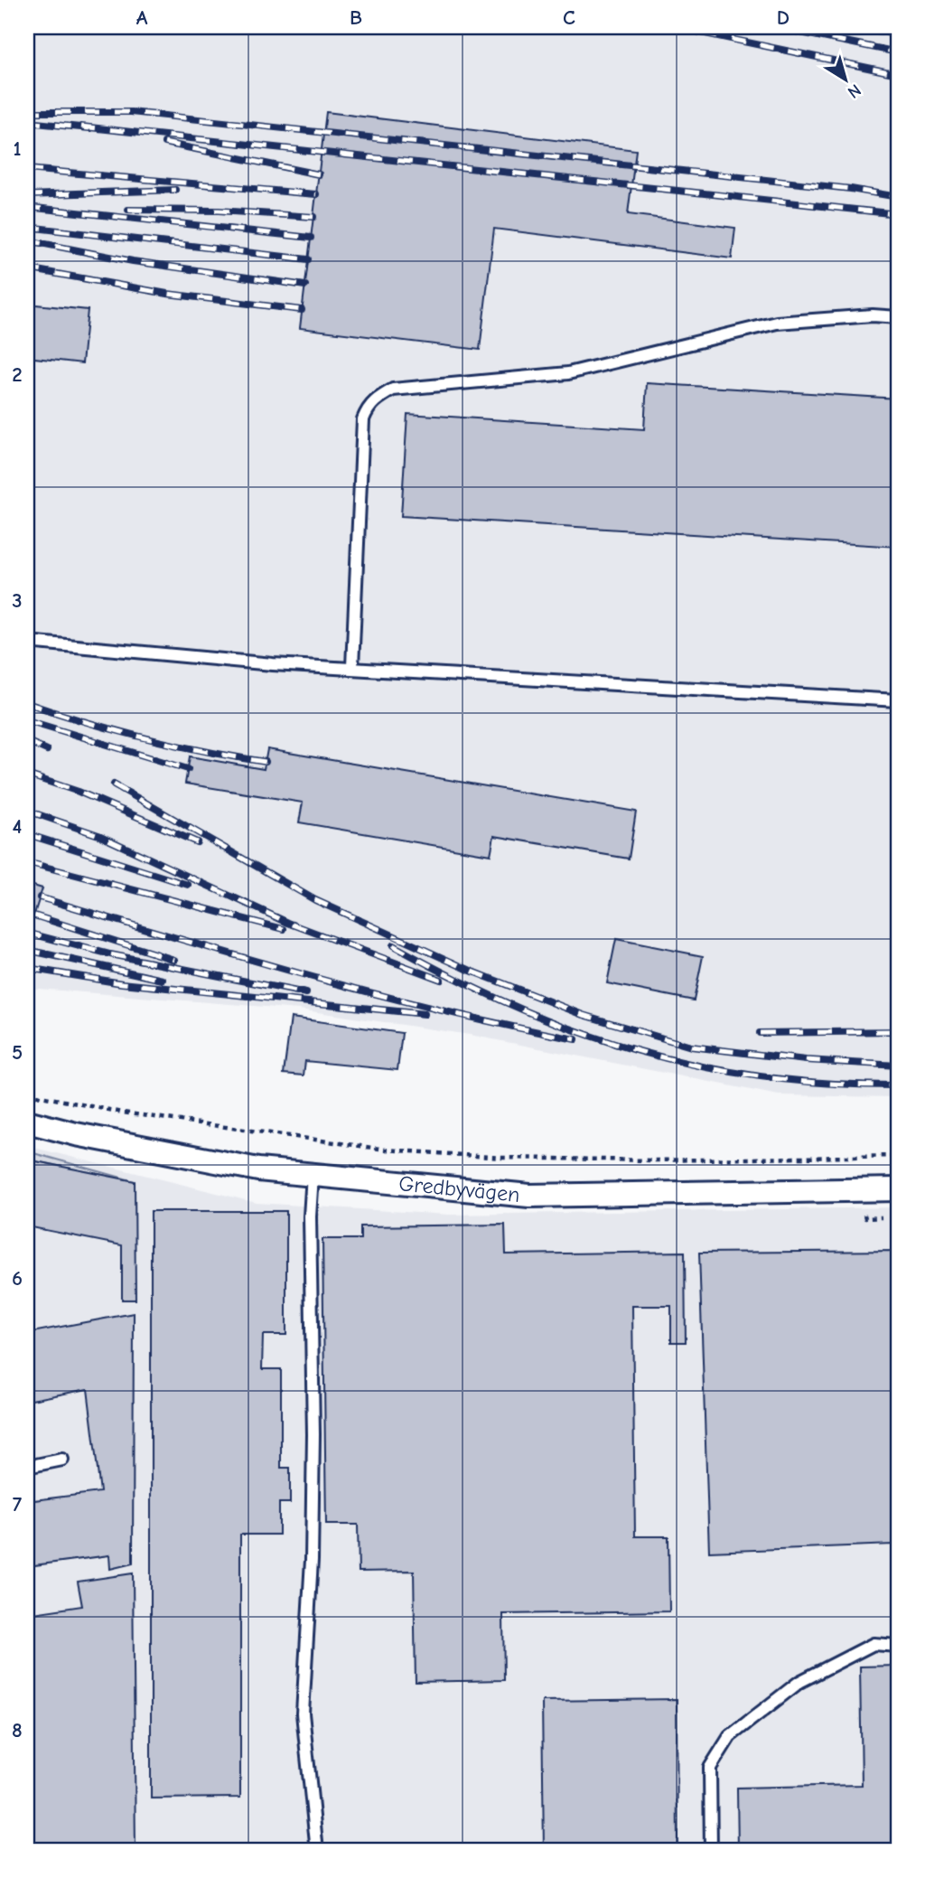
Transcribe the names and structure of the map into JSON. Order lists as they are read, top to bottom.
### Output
{
  "streets": {
    "street": ["Gredbyvägen"]
  },
  "north": "bottom right",
  "grid": {
    "columns": [
      "A",
      "B",
      "C",
      "D"
    ],
    "rows": [
      "1",
      "2",
      "3",
      "4",
      "5",
      "6",
      "7",
      "8"
    ]
  }
}
